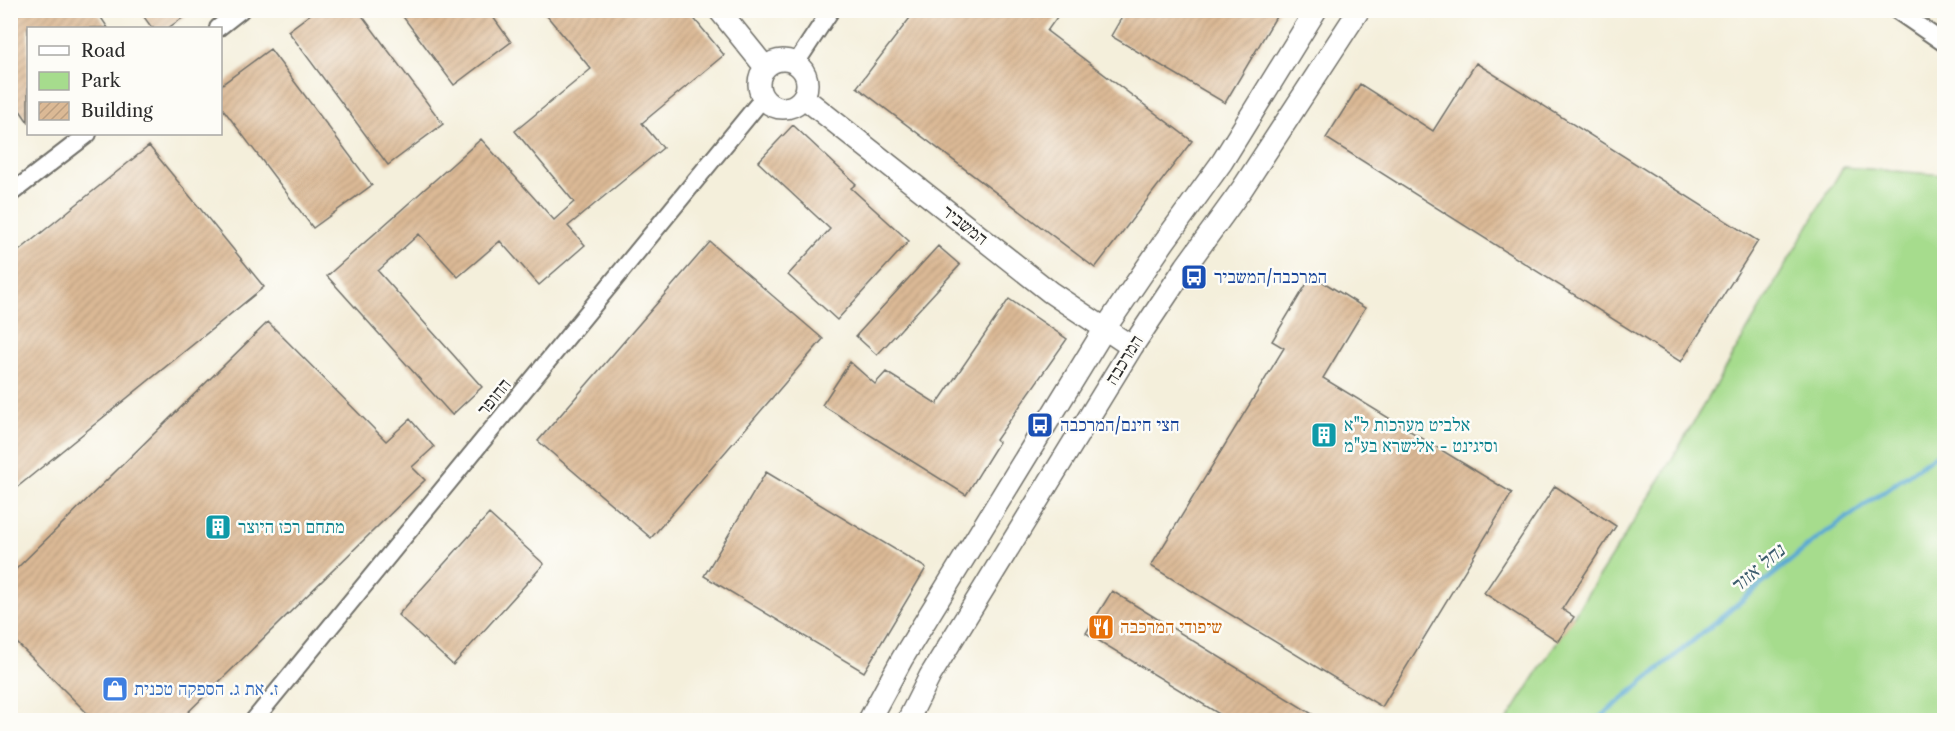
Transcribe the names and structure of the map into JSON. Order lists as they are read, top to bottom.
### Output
{
  "streets": {
    "street": ["המשביר", "המרכבה", "החופר"]
  },
  "crossings": [
    ["המשביר", "המרכבה"],
    ["המשביר", "החופר"]
  ],
  "water": ["נחל אזור"],
  "places": {
    "bus stop": ["המרכבה/המשביר", "חצי חינם/המרכבה"],
    "building": ["אלביט מערכות ל\"א וסיגינט - אלישרא בע\"מ", "מתחם רכז היוצר"],
    "restaurant": ["שיפודי המרכבה"],
    "shop": ["ז. את ג. הספקה טכנית"]
  },
  "legend": ["Road", "Park", "Building"]
}
